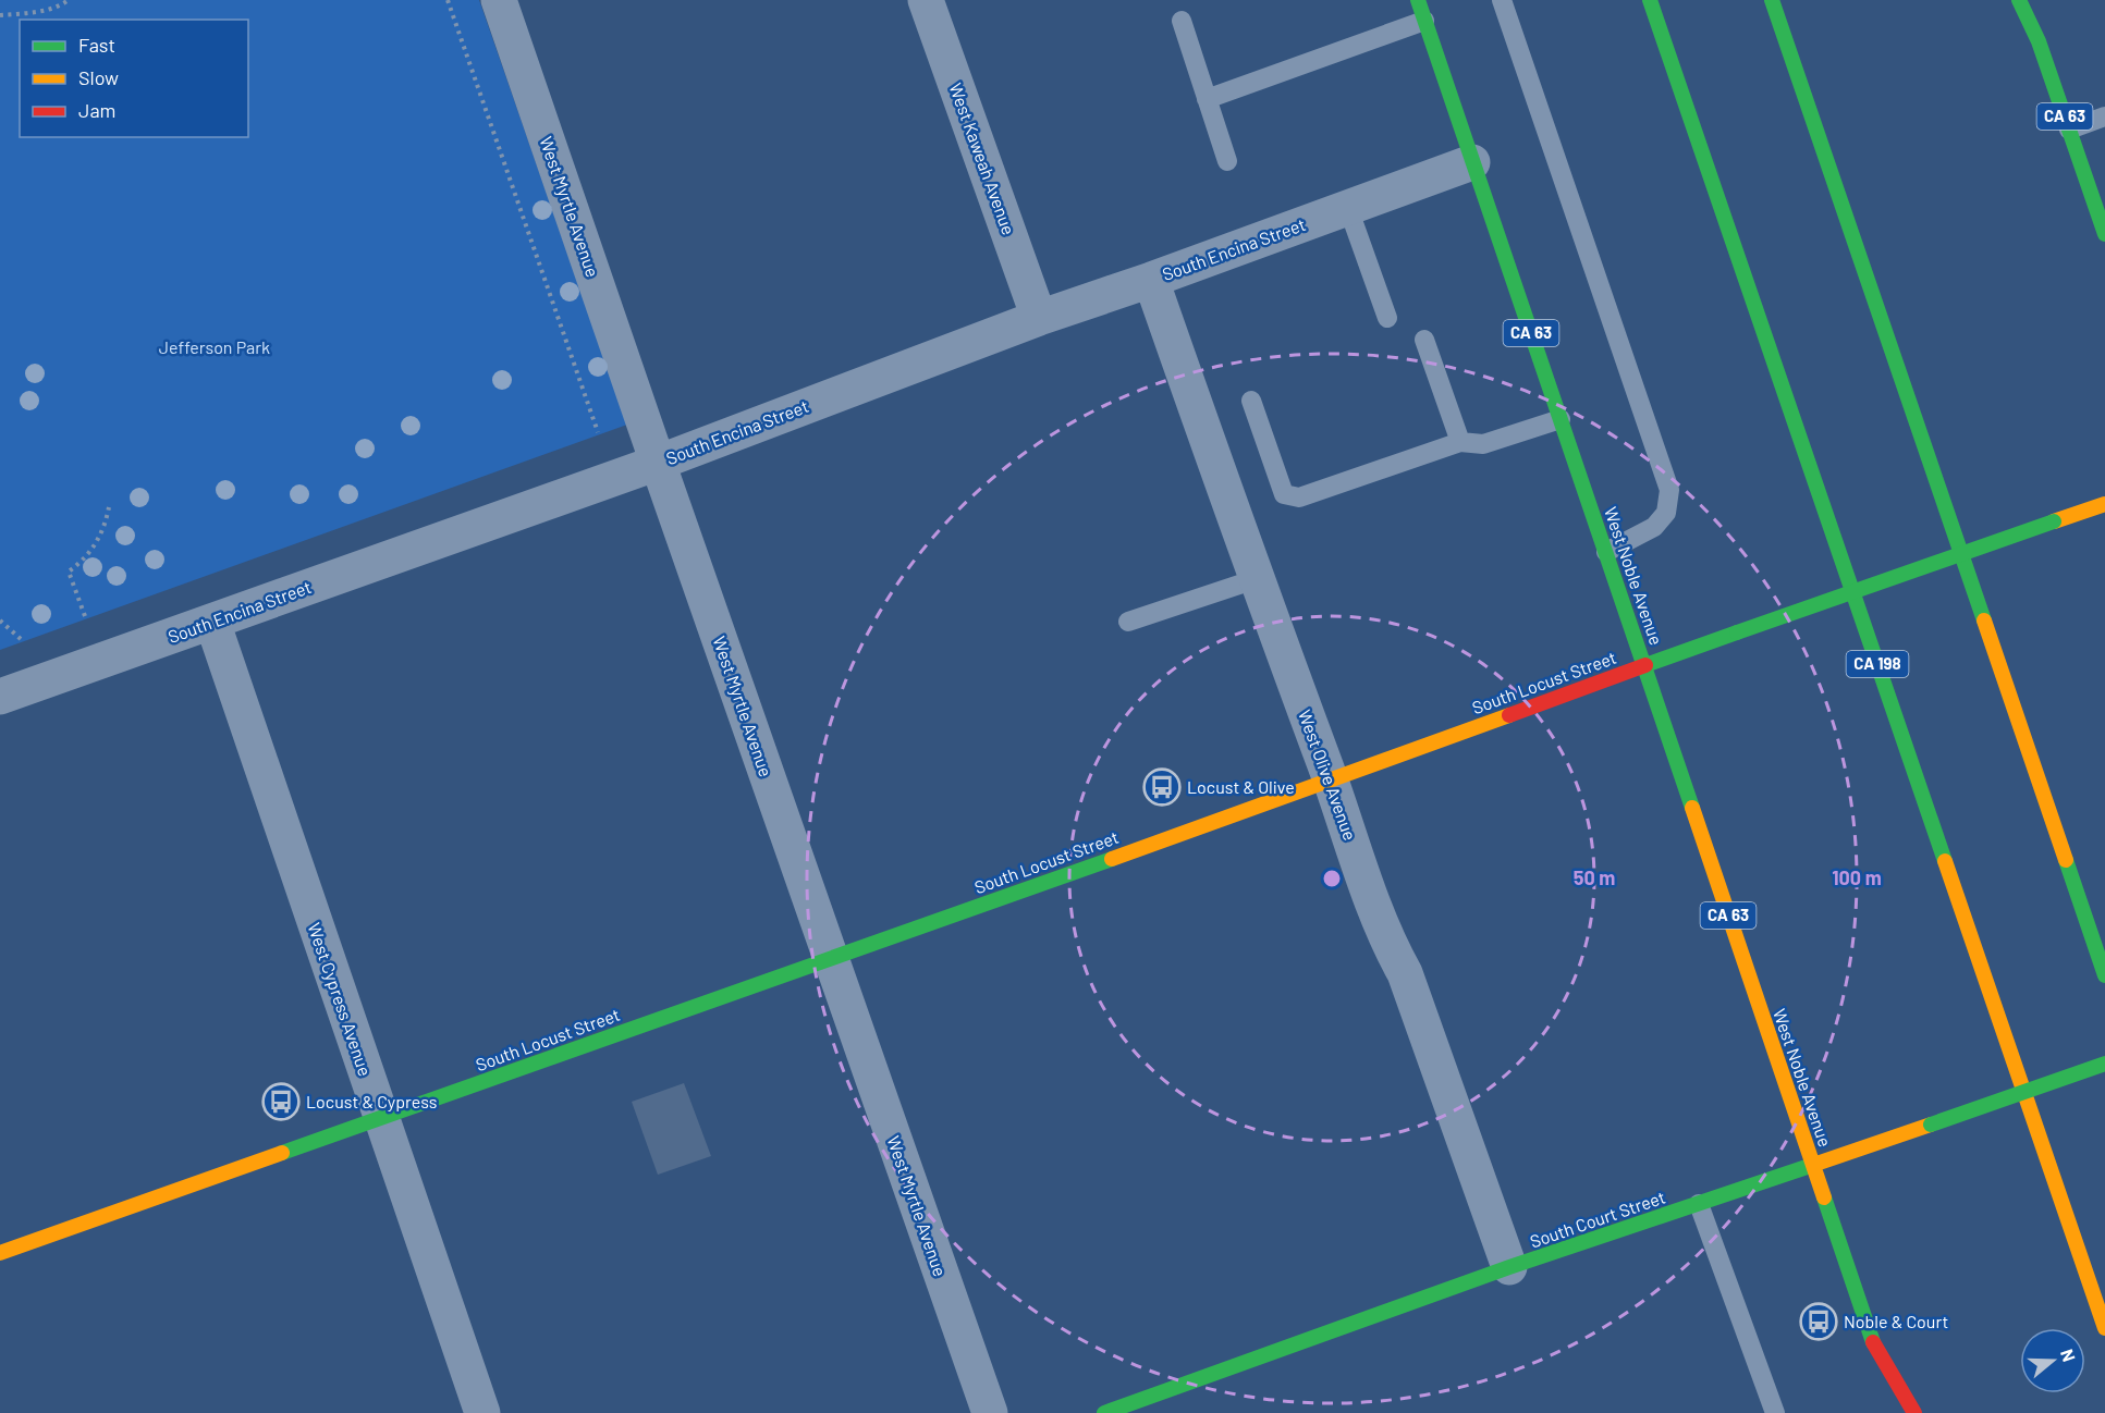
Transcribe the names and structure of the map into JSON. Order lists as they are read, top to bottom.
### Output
{
  "streets": {
    "main road": [
      "CA 63",
      "West Noble Avenue",
      "CA 198",
      "South Locust Street",
      "South Court Street"
    ],
    "street": [
      "West Kaweah Avenue",
      "West Myrtle Avenue",
      "South Encina Street",
      "West Olive Avenue",
      "West Cypress Avenue"
    ]
  },
  "crossings": [
    ["West Kaweah Avenue", "South Encina Street"],
    ["West Myrtle Avenue", "South Encina Street"],
    ["West Myrtle Avenue", "South Locust Street"],
    ["South Encina Street", "West Noble Avenue"],
    ["South Encina Street", "West Olive Avenue"],
    ["South Encina Street", "West Cypress Avenue"],
    ["West Noble Avenue", "South Locust Street"],
    ["West Noble Avenue", "South Court Street"],
    ["South Locust Street", "West Olive Avenue"],
    ["South Locust Street", "West Cypress Avenue"],
    ["West Olive Avenue", "South Court Street"]
  ],
  "parks": ["Jefferson Park"],
  "places": {
    "bus stop": ["Locust & Olive", "Locust & Cypress", "Noble & Court"]
  },
  "legend": ["Fast", "Slow", "Jam"],
  "north": "right",
  "rings": ["50 m", "100 m"]
}
